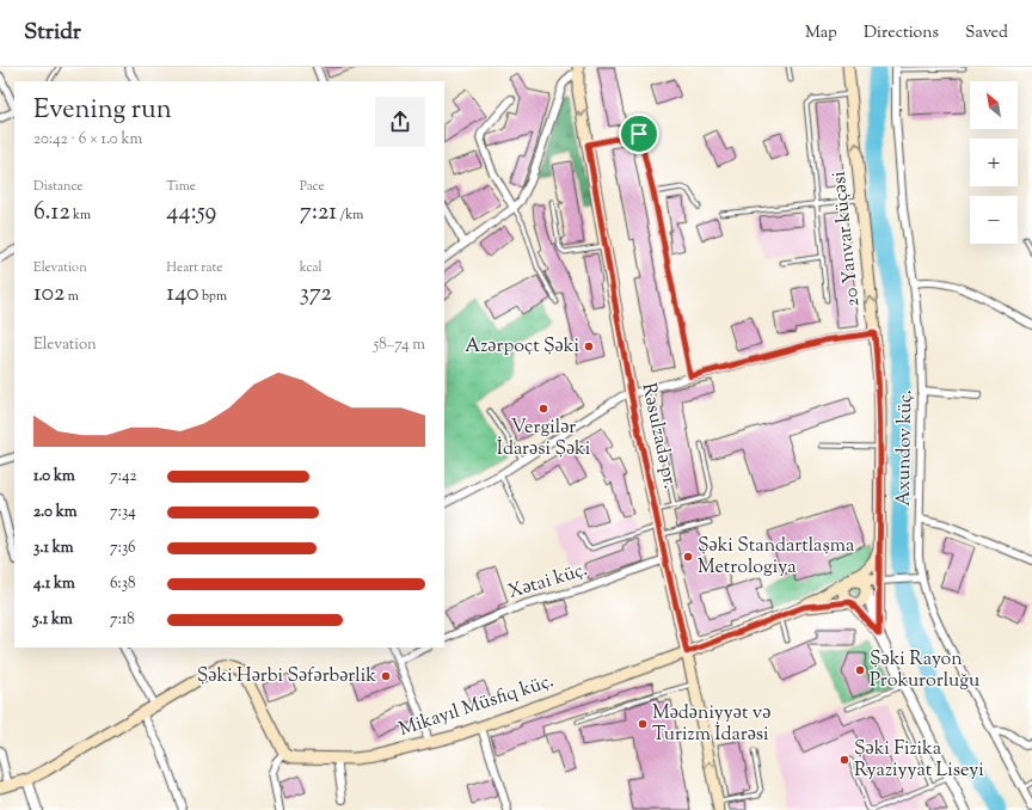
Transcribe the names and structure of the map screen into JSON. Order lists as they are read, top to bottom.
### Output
{
  "streets": {
    "main road": ["20 Yanvar küçəsi", "Rəsulzadə pr.", "Mikayıl Müsfiq küç."],
    "street": ["Axundov küç.", "Xətai küç."]
  },
  "crossings": [
    ["Rəsulzadə pr.", "Xətai küç."],
    ["Rəsulzadə pr.", "Mikayıl Müsfiq küç."]
  ],
  "one_way": ["20 Yanvar küçəsi"],
  "places": [
    "Azərpoçt Şəki",
    "Vergilər İdarəsi Şəki",
    "Şəki Standartlaşma Metrologiya",
    "Şəki Rayon Prokurorluğu",
    "Şəki Hərbi Səfərbərlik",
    "Mədəniyyət və Turizm İdarəsi",
    "Şəki Fizika Ryaziyyat Liseyi"
  ],
  "north": "top left",
  "page": {
    "header": "Stridr",
    "nav": ["Map", "Directions", "Saved"],
    "map_buttons": ["+", "−"],
    "heading": ["Evening run", "20:42 · 6 × 1.0 km"],
    "stats": [
      ["Distance", "6.12 km"],
      ["Time", "44:59"],
      ["Pace", "7:21 /km"],
      ["Elevation", "102 m"],
      ["Heart rate", "140 bpm"],
      ["kcal", "372"]
    ],
    "chart": ["Elevation", "58–74 m"],
    "list": [
      {
        "name": "1.0 km",
        "note": "7:42"
      },
      {
        "name": "2.0 km",
        "note": "7:34"
      },
      {
        "name": "3.1 km",
        "note": "7:36"
      },
      {
        "name": "4.1 km",
        "note": "6:38"
      },
      {
        "name": "5.1 km",
        "note": "7:18"
      }
    ]
  }
}
